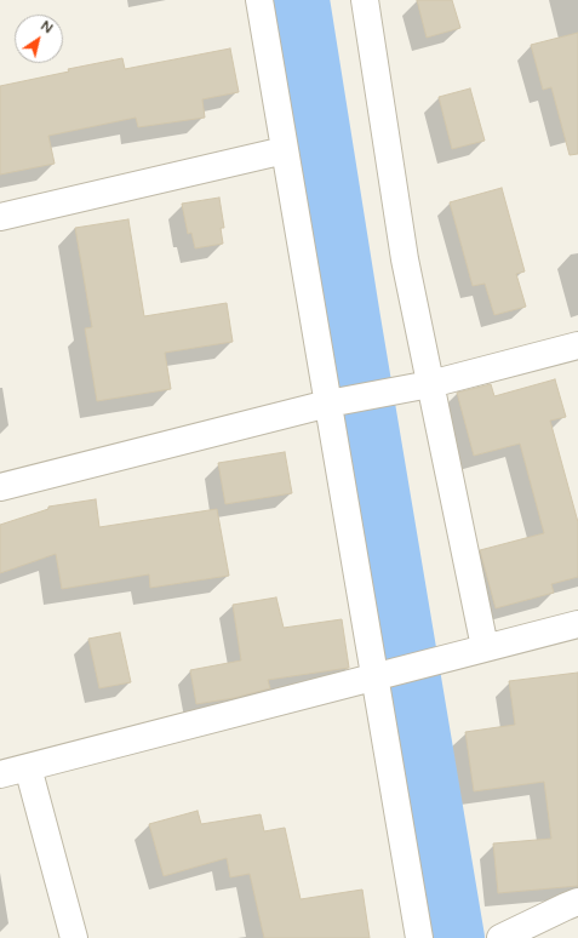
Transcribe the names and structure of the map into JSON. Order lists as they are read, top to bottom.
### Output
{
  "north": "top right"
}
